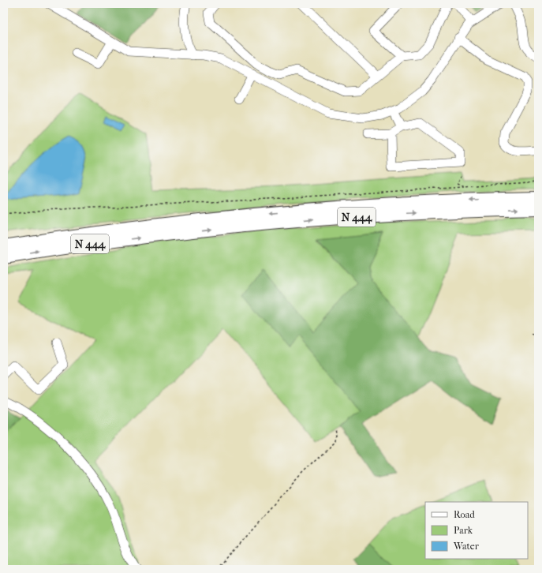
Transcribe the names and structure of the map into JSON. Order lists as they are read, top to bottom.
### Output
{
  "streets": {
    "highway": ["N 444"]
  },
  "legend": ["Road", "Park", "Water"]
}
